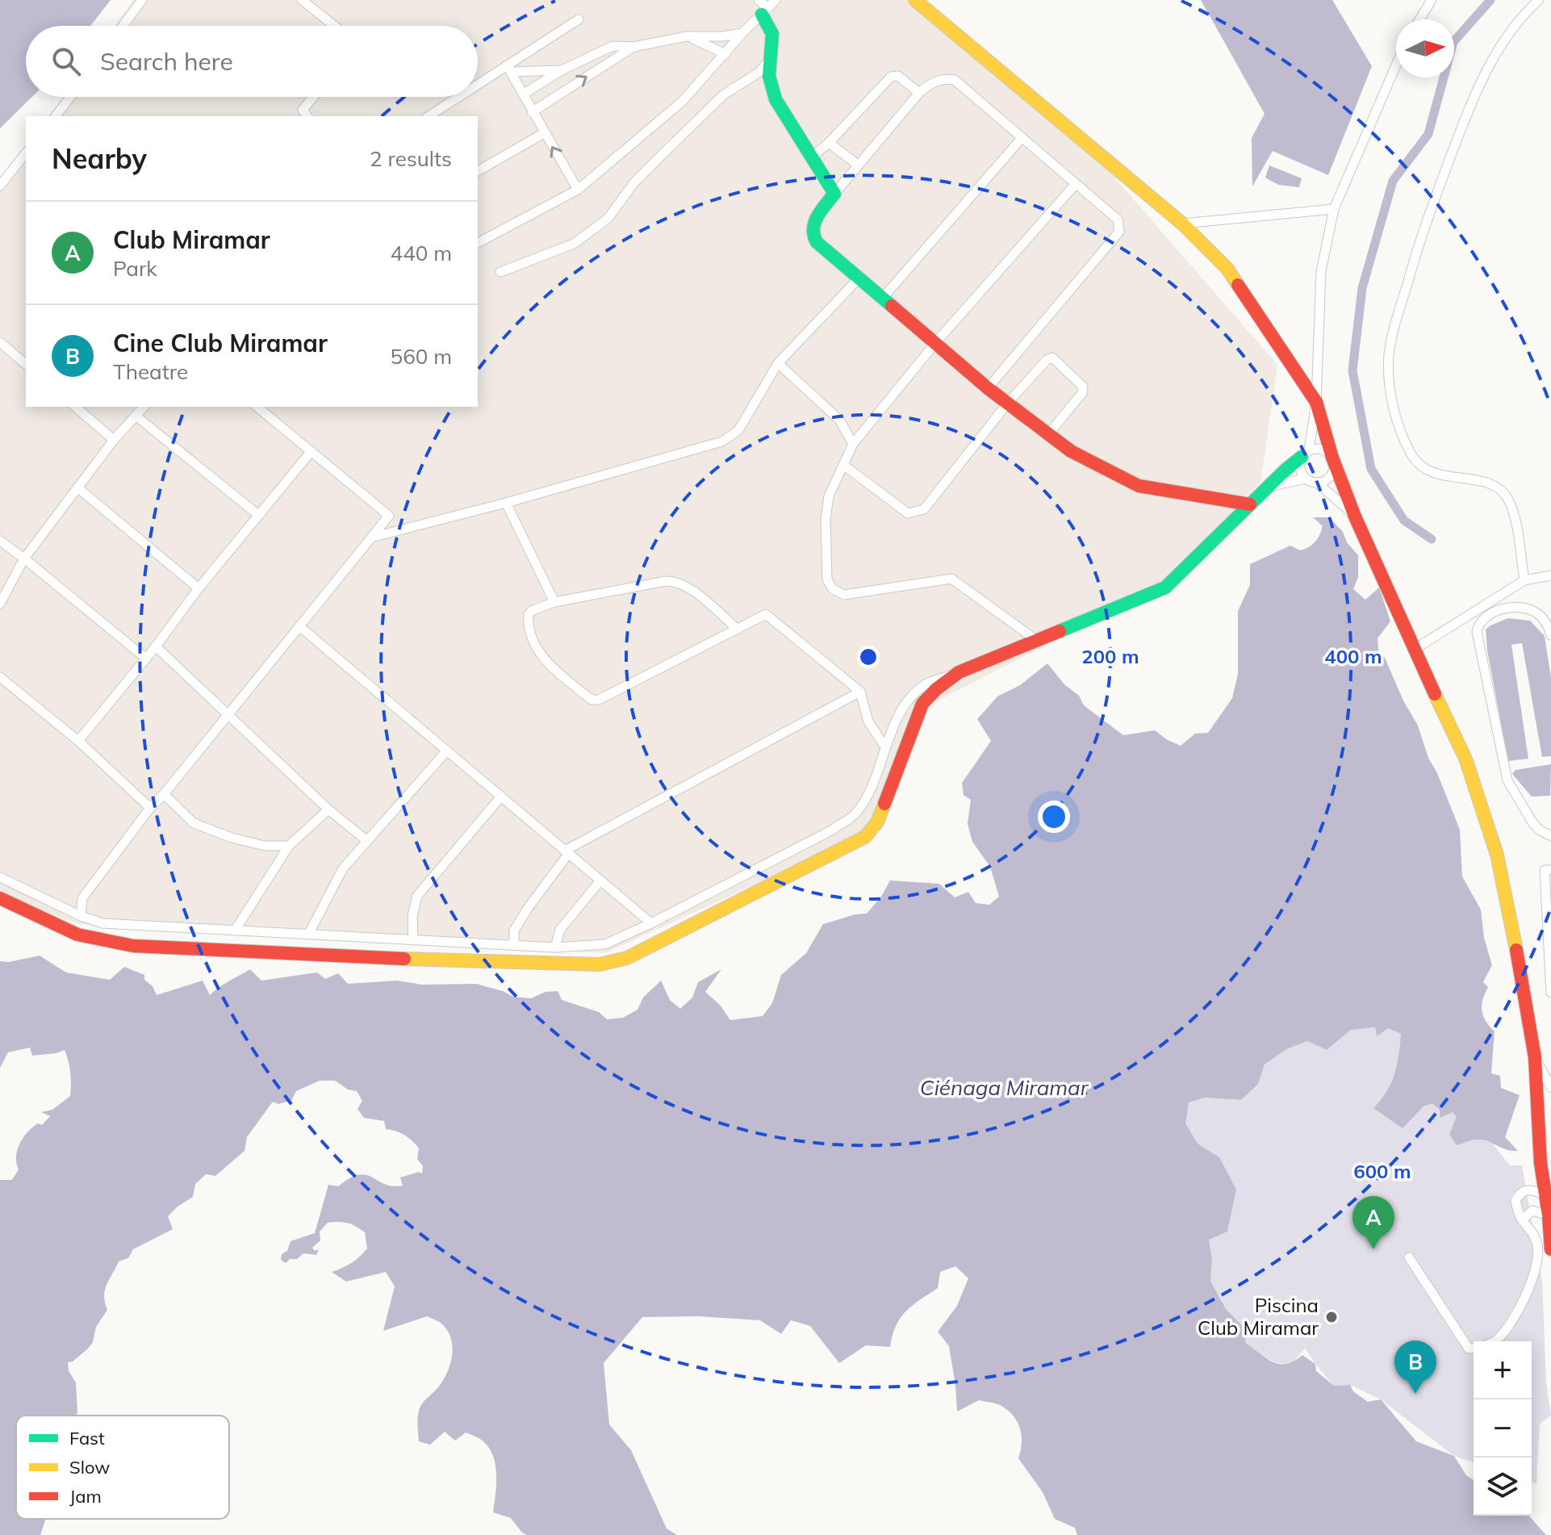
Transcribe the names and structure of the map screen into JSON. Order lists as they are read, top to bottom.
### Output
{
  "water": ["Ciénaga Miramar"],
  "places": ["Piscina Club Miramar"],
  "legend": ["Fast", "Slow", "Jam"],
  "north": "right",
  "page": {
    "search": "Search here",
    "heading": ["Nearby", "2 results"],
    "list": [
      {
        "mark": "A",
        "name": "Club Miramar",
        "note": "Park",
        "value": "440 m"
      },
      {
        "mark": "B",
        "name": "Cine Club Miramar",
        "note": "Theatre",
        "value": "560 m"
      }
    ],
    "pins": ["A", "B"],
    "map_buttons": ["+", "−"]
  },
  "rings": ["200 m", "400 m", "600 m"]
}
